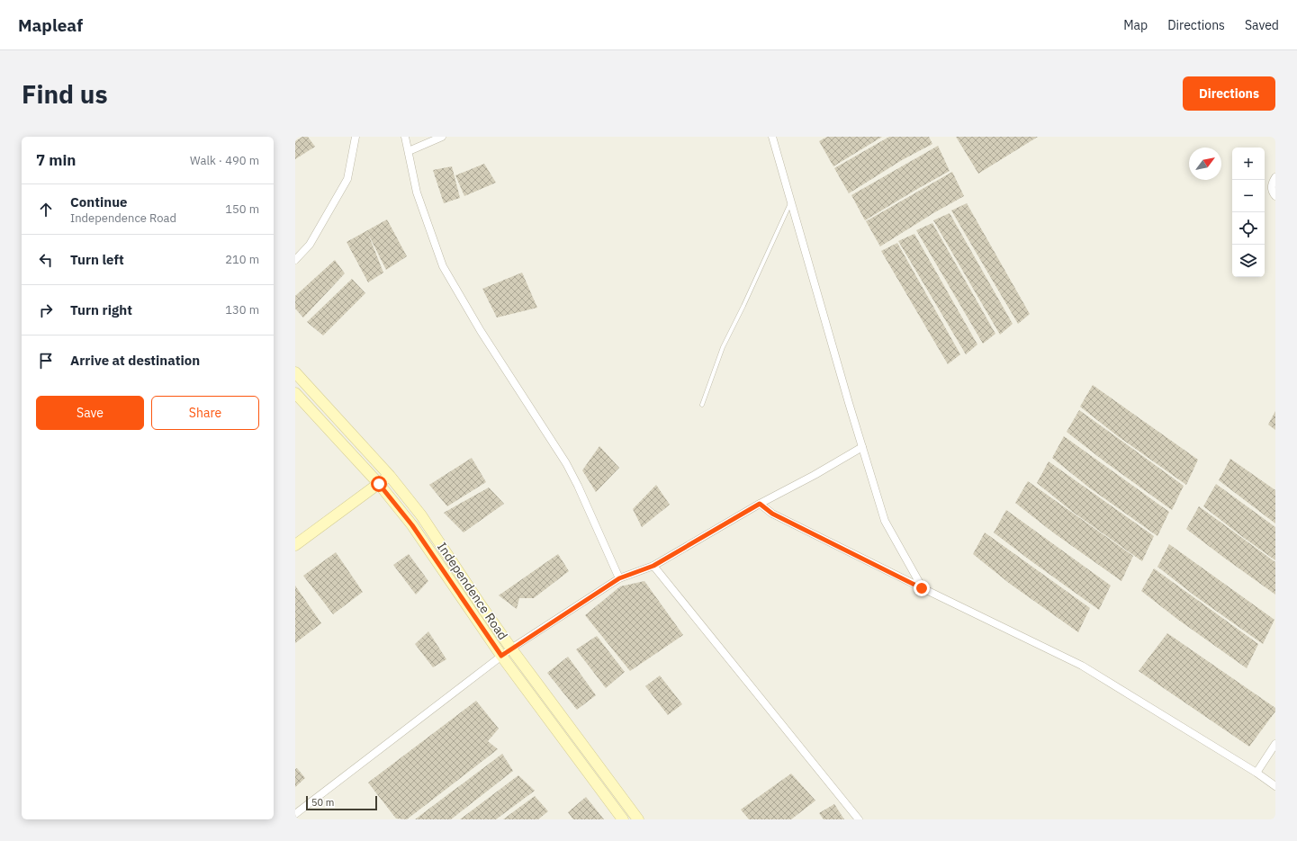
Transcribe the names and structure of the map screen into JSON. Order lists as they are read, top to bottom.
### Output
{
  "streets": {
    "main road": ["Independence Road"]
  },
  "scale_bar": "50 m",
  "north": "top right",
  "page": {
    "header": "Mapleaf",
    "nav": ["Map", "Directions", "Saved"],
    "buttons": [
      "Directions",
      ["Save", "Share"]
    ],
    "title": "Find us",
    "heading": ["7 min", "Walk · 490 m"],
    "map_buttons": ["+", "−"],
    "list": [
      ["Continue", "Independence Road", "150 m"],
      ["Turn left", "210 m"],
      ["Turn right", "130 m"],
      "Arrive at destination"
    ],
    "scale": "50 m"
  }
}
